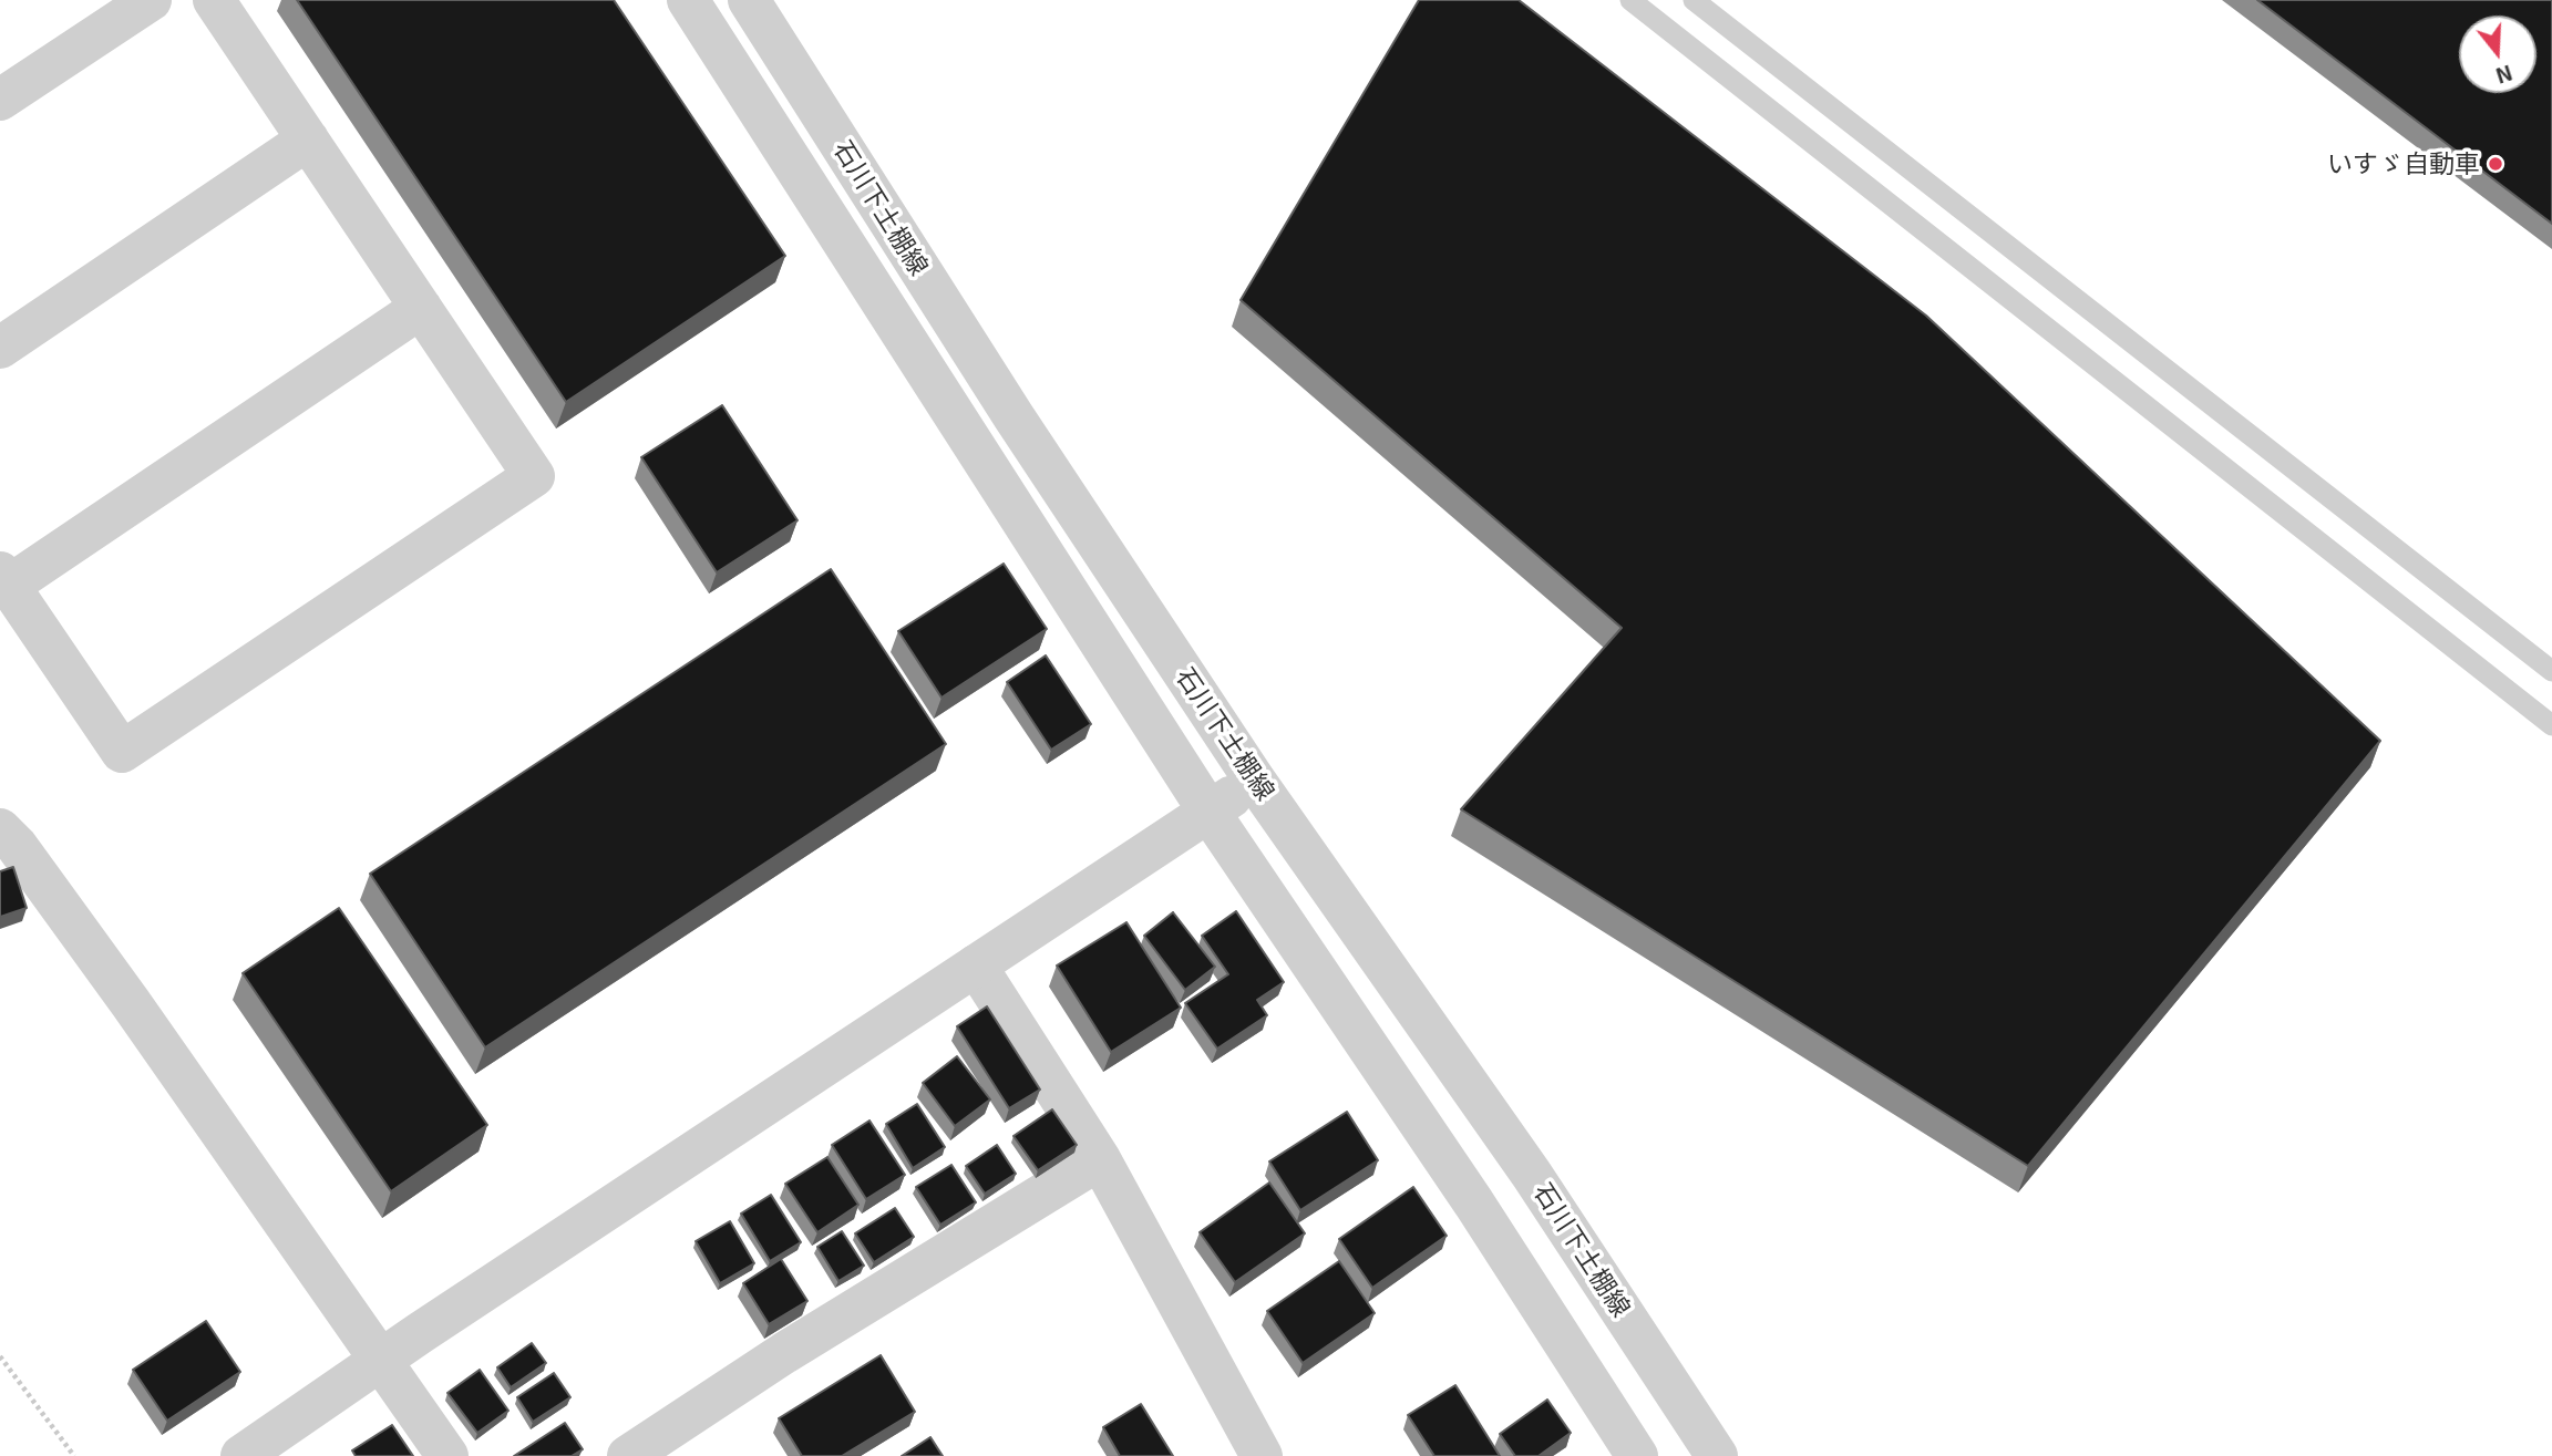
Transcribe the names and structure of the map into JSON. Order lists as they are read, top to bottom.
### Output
{
  "streets": {
    "street": ["石川下土棚線"]
  },
  "places": ["いすゞ自動車"],
  "north": "bottom"
}
